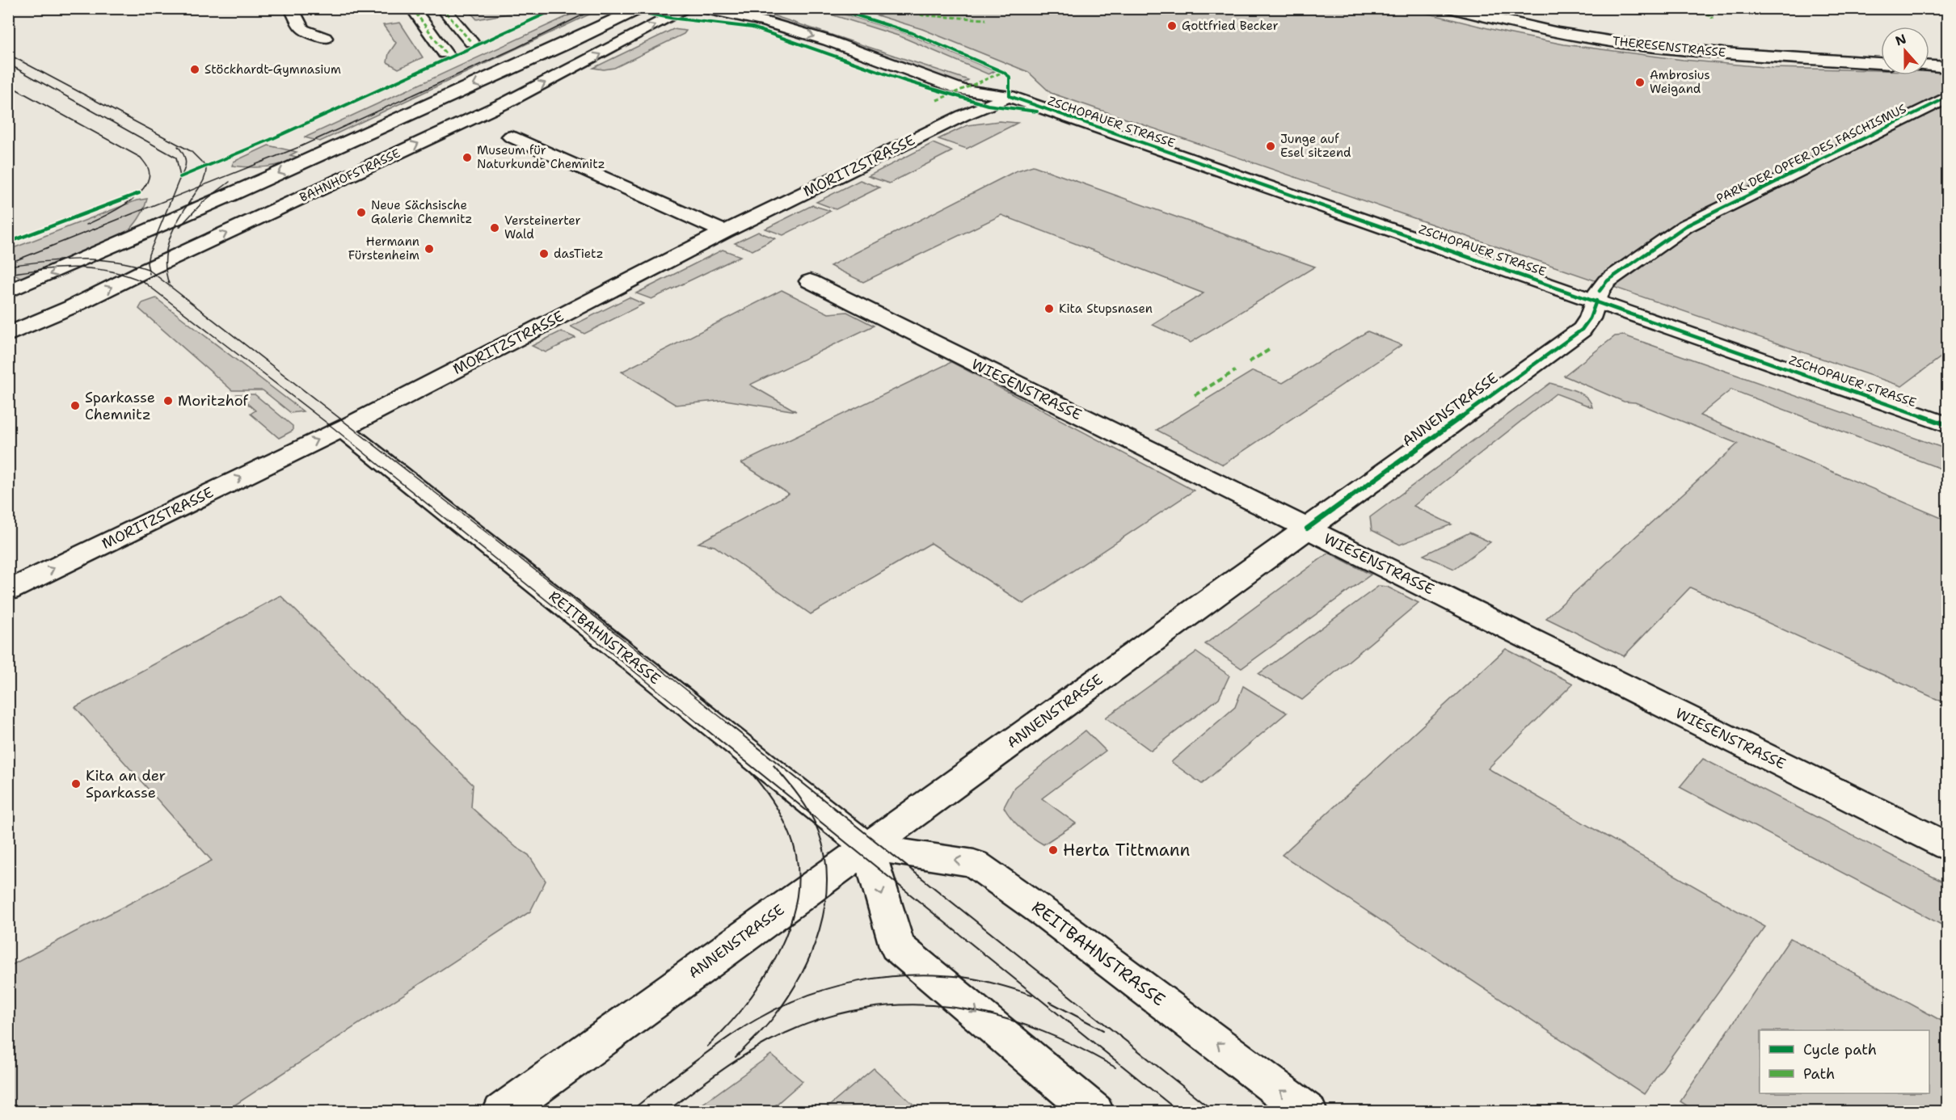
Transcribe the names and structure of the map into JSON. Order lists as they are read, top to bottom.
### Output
{
  "streets": {
    "street": [
      "THERESENSTRASSE",
      "ZSCHOPAUER STRASSE",
      "PARK DER OPFER DES FASCHISMUS",
      "MORITZSTRASSE",
      "BAHNHOFSTRASSE",
      "WIESENSTRASSE",
      "ANNENSTRASSE",
      "REITBAHNSTRASSE"
    ]
  },
  "crossings": [
    ["ZSCHOPAUER STRASSE", "PARK DER OPFER DES FASCHISMUS"],
    ["ZSCHOPAUER STRASSE", "MORITZSTRASSE"],
    ["ZSCHOPAUER STRASSE", "ANNENSTRASSE"],
    ["PARK DER OPFER DES FASCHISMUS", "ANNENSTRASSE"],
    ["MORITZSTRASSE", "REITBAHNSTRASSE"],
    ["WIESENSTRASSE", "ANNENSTRASSE"],
    ["ANNENSTRASSE", "REITBAHNSTRASSE"]
  ],
  "places": [
    "Gottfried Becker",
    "Stöckhardt-Gymnasium",
    "Ambrosius Weigand",
    "Junge auf Esel sitzend",
    "Museum für Naturkunde Chemnitz",
    "Neue Sächsische Galerie Chemnitz",
    "Versteinerter Wald",
    "Hermann Fürstenheim",
    "dasTietz",
    "Kita Stupsnasen",
    "Moritzhof",
    "Sparkasse Chemnitz",
    "Kita an der Sparkasse",
    "Herta Tittmann"
  ],
  "legend": ["Cycle path", "Path"],
  "north": "top"
}
